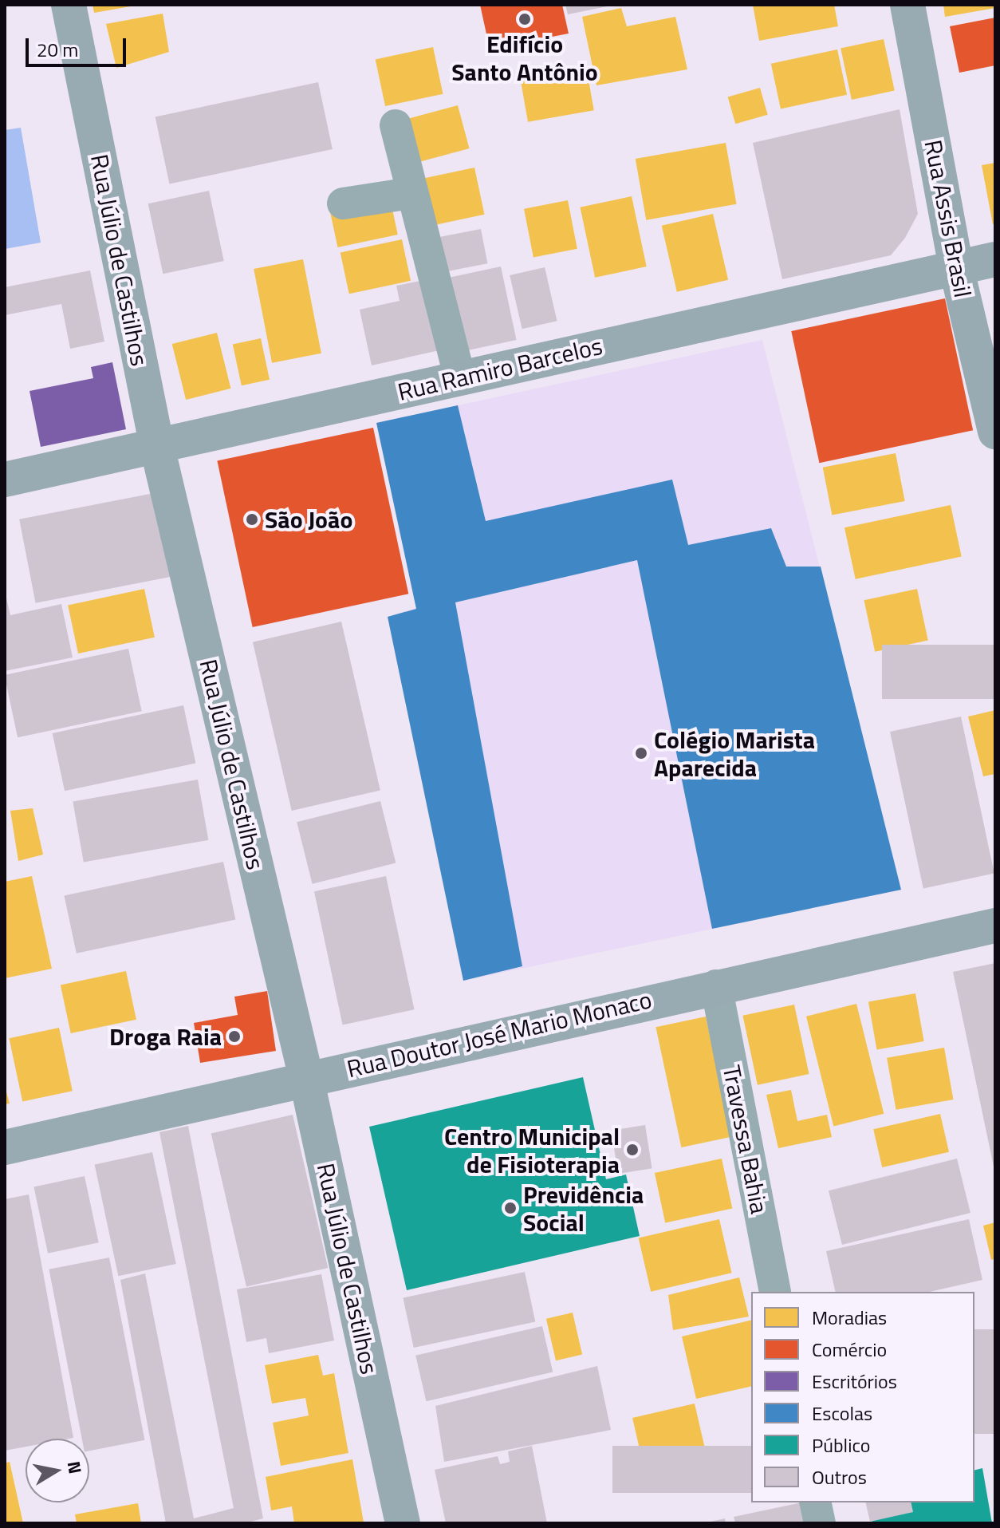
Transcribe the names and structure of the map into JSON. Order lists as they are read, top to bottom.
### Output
{
  "streets": {
    "street": [
      "Rua Assis Brasil",
      "Rua Júlio de Castilhos",
      "Rua Ramiro Barcelos",
      "Rua Doutor José Mario Monaco",
      "Travessa Bahia"
    ]
  },
  "crossings": [
    ["Rua Assis Brasil", "Rua Ramiro Barcelos"],
    ["Rua Júlio de Castilhos", "Rua Ramiro Barcelos"],
    ["Rua Júlio de Castilhos", "Rua Doutor José Mario Monaco"],
    ["Rua Doutor José Mario Monaco", "Travessa Bahia"]
  ],
  "places": [
    "Edifício Santo Antônio",
    "São João",
    "Colégio Marista Aparecida",
    "Droga Raia",
    "Centro Municipal de Fisioterapia",
    "Previdência Social"
  ],
  "legend": [
    "Moradias",
    "Comércio",
    "Escritórios",
    "Escolas",
    "Público",
    "Outros"
  ],
  "scale_bar": "20 m",
  "north": "right"
}
